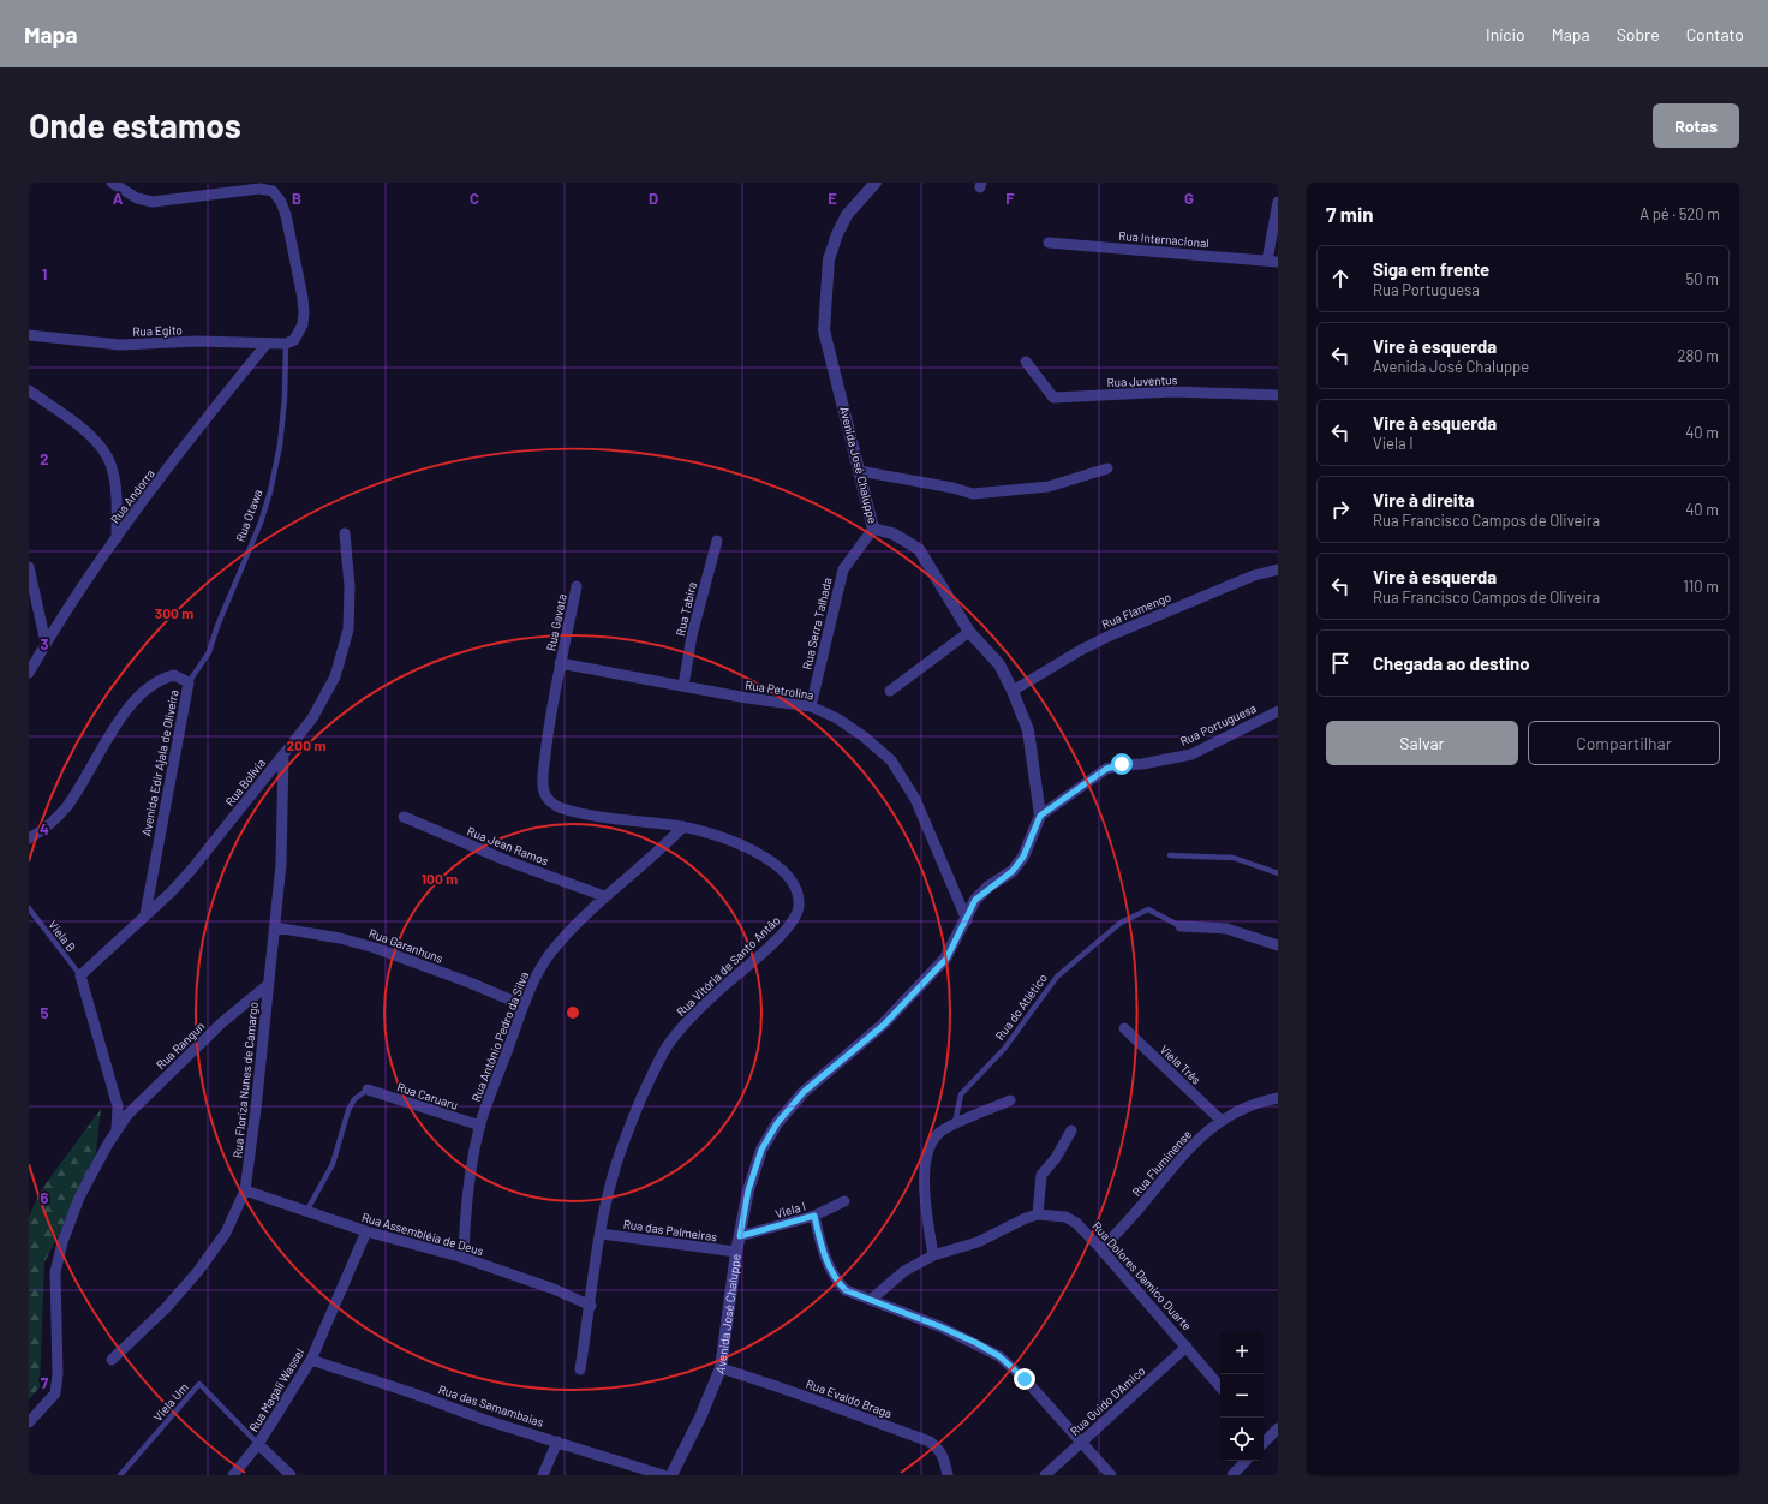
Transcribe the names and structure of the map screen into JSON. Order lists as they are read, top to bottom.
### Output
{
  "streets": {
    "street": [
      "Rua Internacional",
      "Rua Egito",
      "Rua Juventus",
      "Avenida José Chaluppe",
      "Rua Andorra",
      "Rua Tabira",
      "Rua Flamengo",
      "Rua Gavata",
      "Rua Serra Talhada",
      "Rua Petrolina",
      "Rua Portuguesa",
      "Avenida Edir Ajala de Oliveira",
      "Rua Bolívia",
      "Rua Jean Ramos",
      "Rua Garanhuns",
      "Rua Vitória de Santo Antão",
      "Rua Antônio Pedro da Silva",
      "Rua Rangun",
      "Viela Três",
      "Rua Floriza Nunes de Camargo",
      "Rua Caruaru",
      "Rua Fluminense",
      "Viela I",
      "Rua das Palmeiras",
      "Rua Assembléia de Deus",
      "Rua Dolores Damico Duarte",
      "Rua Magali Wassel",
      "Rua Evaldo Braga",
      "Rua Guido D'Amico",
      "Rua das Samambaias"
    ],
    "lane": [
      "Rua Otawa",
      "Viela B",
      "Rua do Atlético",
      "Viela Um"
    ]
  },
  "crossings": [
    ["Rua Egito", "Rua Andorra"],
    ["Rua Egito", "Rua Otawa"],
    ["Avenida José Chaluppe", "Rua Flamengo"],
    ["Avenida José Chaluppe", "Rua Serra Talhada"],
    ["Avenida José Chaluppe", "Rua Petrolina"],
    ["Avenida José Chaluppe", "Rua Portuguesa"],
    ["Avenida José Chaluppe", "Viela I"],
    ["Avenida José Chaluppe", "Rua das Palmeiras"],
    ["Avenida José Chaluppe", "Rua Evaldo Braga"],
    ["Rua Otawa", "Avenida Edir Ajala de Oliveira"],
    ["Rua Tabira", "Rua Petrolina"],
    ["Rua Gavata", "Rua Petrolina"],
    ["Rua Gavata", "Rua Vitória de Santo Antão"],
    ["Rua Serra Talhada", "Rua Petrolina"],
    ["Rua Petrolina", "Rua Vitória de Santo Antão"],
    ["Avenida Edir Ajala de Oliveira", "Rua Bolívia"],
    ["Rua Bolívia", "Viela B"],
    ["Rua Bolívia", "Rua Floriza Nunes de Camargo"],
    ["Rua Jean Ramos", "Rua Antônio Pedro da Silva"],
    ["Rua Garanhuns", "Rua Antônio Pedro da Silva"],
    ["Rua Garanhuns", "Rua Floriza Nunes de Camargo"],
    ["Rua Vitória de Santo Antão", "Rua Antônio Pedro da Silva"],
    ["Rua Vitória de Santo Antão", "Rua das Palmeiras"],
    ["Rua Vitória de Santo Antão", "Rua Assembléia de Deus"],
    ["Rua Antônio Pedro da Silva", "Rua Caruaru"],
    ["Rua Antônio Pedro da Silva", "Rua Assembléia de Deus"],
    ["Rua Rangun", "Rua Floriza Nunes de Camargo"],
    ["Viela Três", "Rua Fluminense"],
    ["Rua Floriza Nunes de Camargo", "Rua Assembléia de Deus"],
    ["Rua Fluminense", "Rua Dolores Damico Duarte"],
    ["Rua Assembléia de Deus", "Rua Magali Wassel"],
    ["Rua Dolores Damico Duarte", "Rua Guido D'Amico"],
    ["Rua Magali Wassel", "Viela Um"],
    ["Rua Magali Wassel", "Rua das Samambaias"]
  ],
  "page": {
    "header": "Mapa",
    "nav": [
      "Início",
      "Mapa",
      "Sobre",
      "Contato"
    ],
    "buttons": [
      "Rotas",
      ["Salvar", "Compartilhar"]
    ],
    "title": "Onde estamos",
    "heading": ["7 min", "A pé · 520 m"],
    "list": [
      ["Siga em frente", "Rua Portuguesa", "50 m"],
      ["Vire à esquerda", "Avenida José Chaluppe", "280 m"],
      ["Vire à esquerda", "Viela I", "40 m"],
      ["Vire à direita", "Rua Francisco Campos de Oliveira", "40 m"],
      ["Vire à esquerda", "Rua Francisco Campos de Oliveira", "110 m"],
      "Chegada ao destino"
    ],
    "map_buttons": ["+", "−"]
  },
  "grid": {
    "columns": [
      "A",
      "B",
      "C",
      "D",
      "E",
      "F",
      "G"
    ],
    "rows": [
      "1",
      "2",
      "3",
      "4",
      "5",
      "6",
      "7"
    ]
  },
  "rings": ["300 m", "200 m", "100 m"]
}
